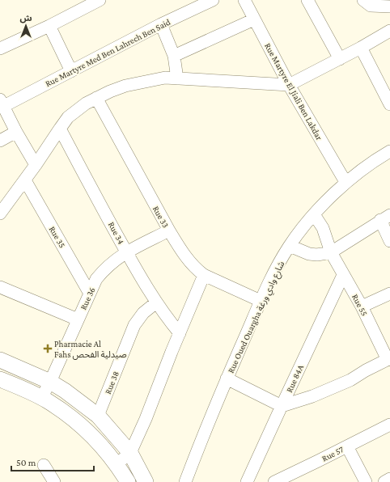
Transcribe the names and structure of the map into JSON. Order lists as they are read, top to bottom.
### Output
{
  "streets": {
    "street": [
      "Rue Martyre Med Ben Lahrech Ben Said",
      "Rue Martyre El Jiali Ben Lakdar",
      "Rue 33",
      "Rue 34",
      "Rue 35",
      "Rue 36",
      "Rue 55",
      "Rue Oued Ouargha شارع وادي ورغة",
      "Rue 84A",
      "Rue 38",
      "Rue 57"
    ]
  },
  "crossings": [
    ["Rue Martyre El Jiali Ben Lakdar", "Rue Oued Ouargha شارع وادي ورغة"],
    ["Rue 33", "Rue 36"],
    ["Rue 33", "Rue Oued Ouargha شارع وادي ورغة"],
    ["Rue 34", "Rue 36"],
    ["Rue 34", "Rue 38"],
    ["Rue 35", "Rue 36"],
    ["Rue 55", "Rue Oued Ouargha شارع وادي ورغة"],
    ["Rue 55", "Rue 84A"]
  ],
  "places": {
    "health": ["Pharmacie Al Fahs صيدلية الفحص"]
  },
  "scale_bar": "50 m",
  "north": "top"
}
